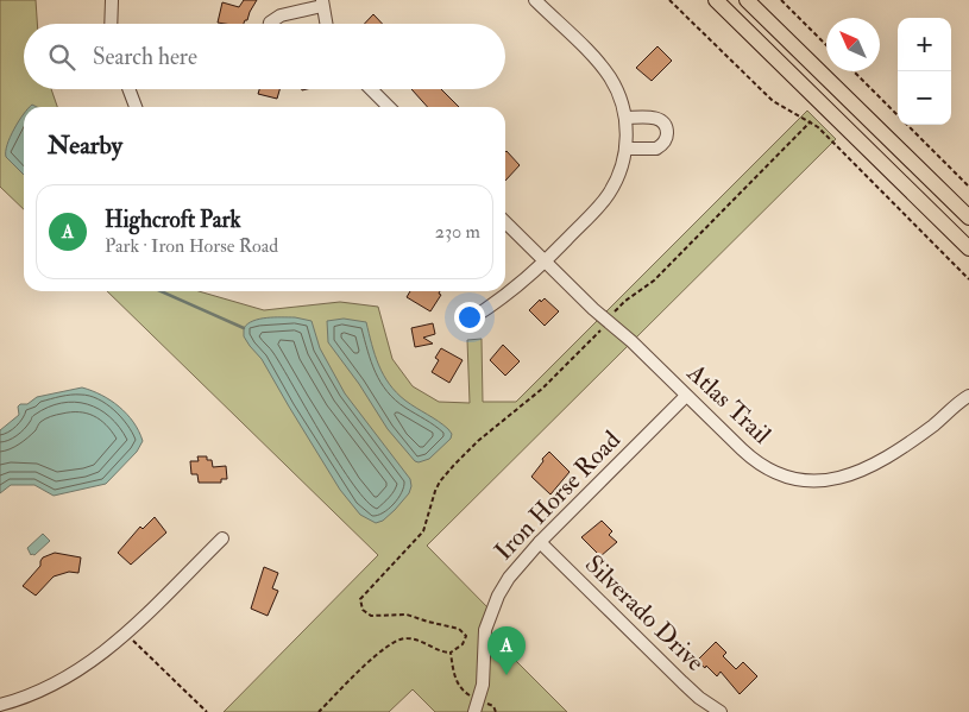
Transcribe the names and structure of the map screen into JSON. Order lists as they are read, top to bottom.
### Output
{
  "streets": {
    "street": ["Atlas Trail", "Iron Horse Road", "Silverado Drive"]
  },
  "crossings": [
    ["Atlas Trail", "Iron Horse Road"],
    ["Iron Horse Road", "Silverado Drive"]
  ],
  "north": "top left",
  "page": {
    "map_buttons": ["+", "−"],
    "search": "Search here",
    "heading": "Nearby",
    "list": [
      {
        "mark": "A",
        "name": "Highcroft Park",
        "note": "Park · Iron Horse Road",
        "value": "230 m"
      }
    ],
    "pins": "A"
  }
}
